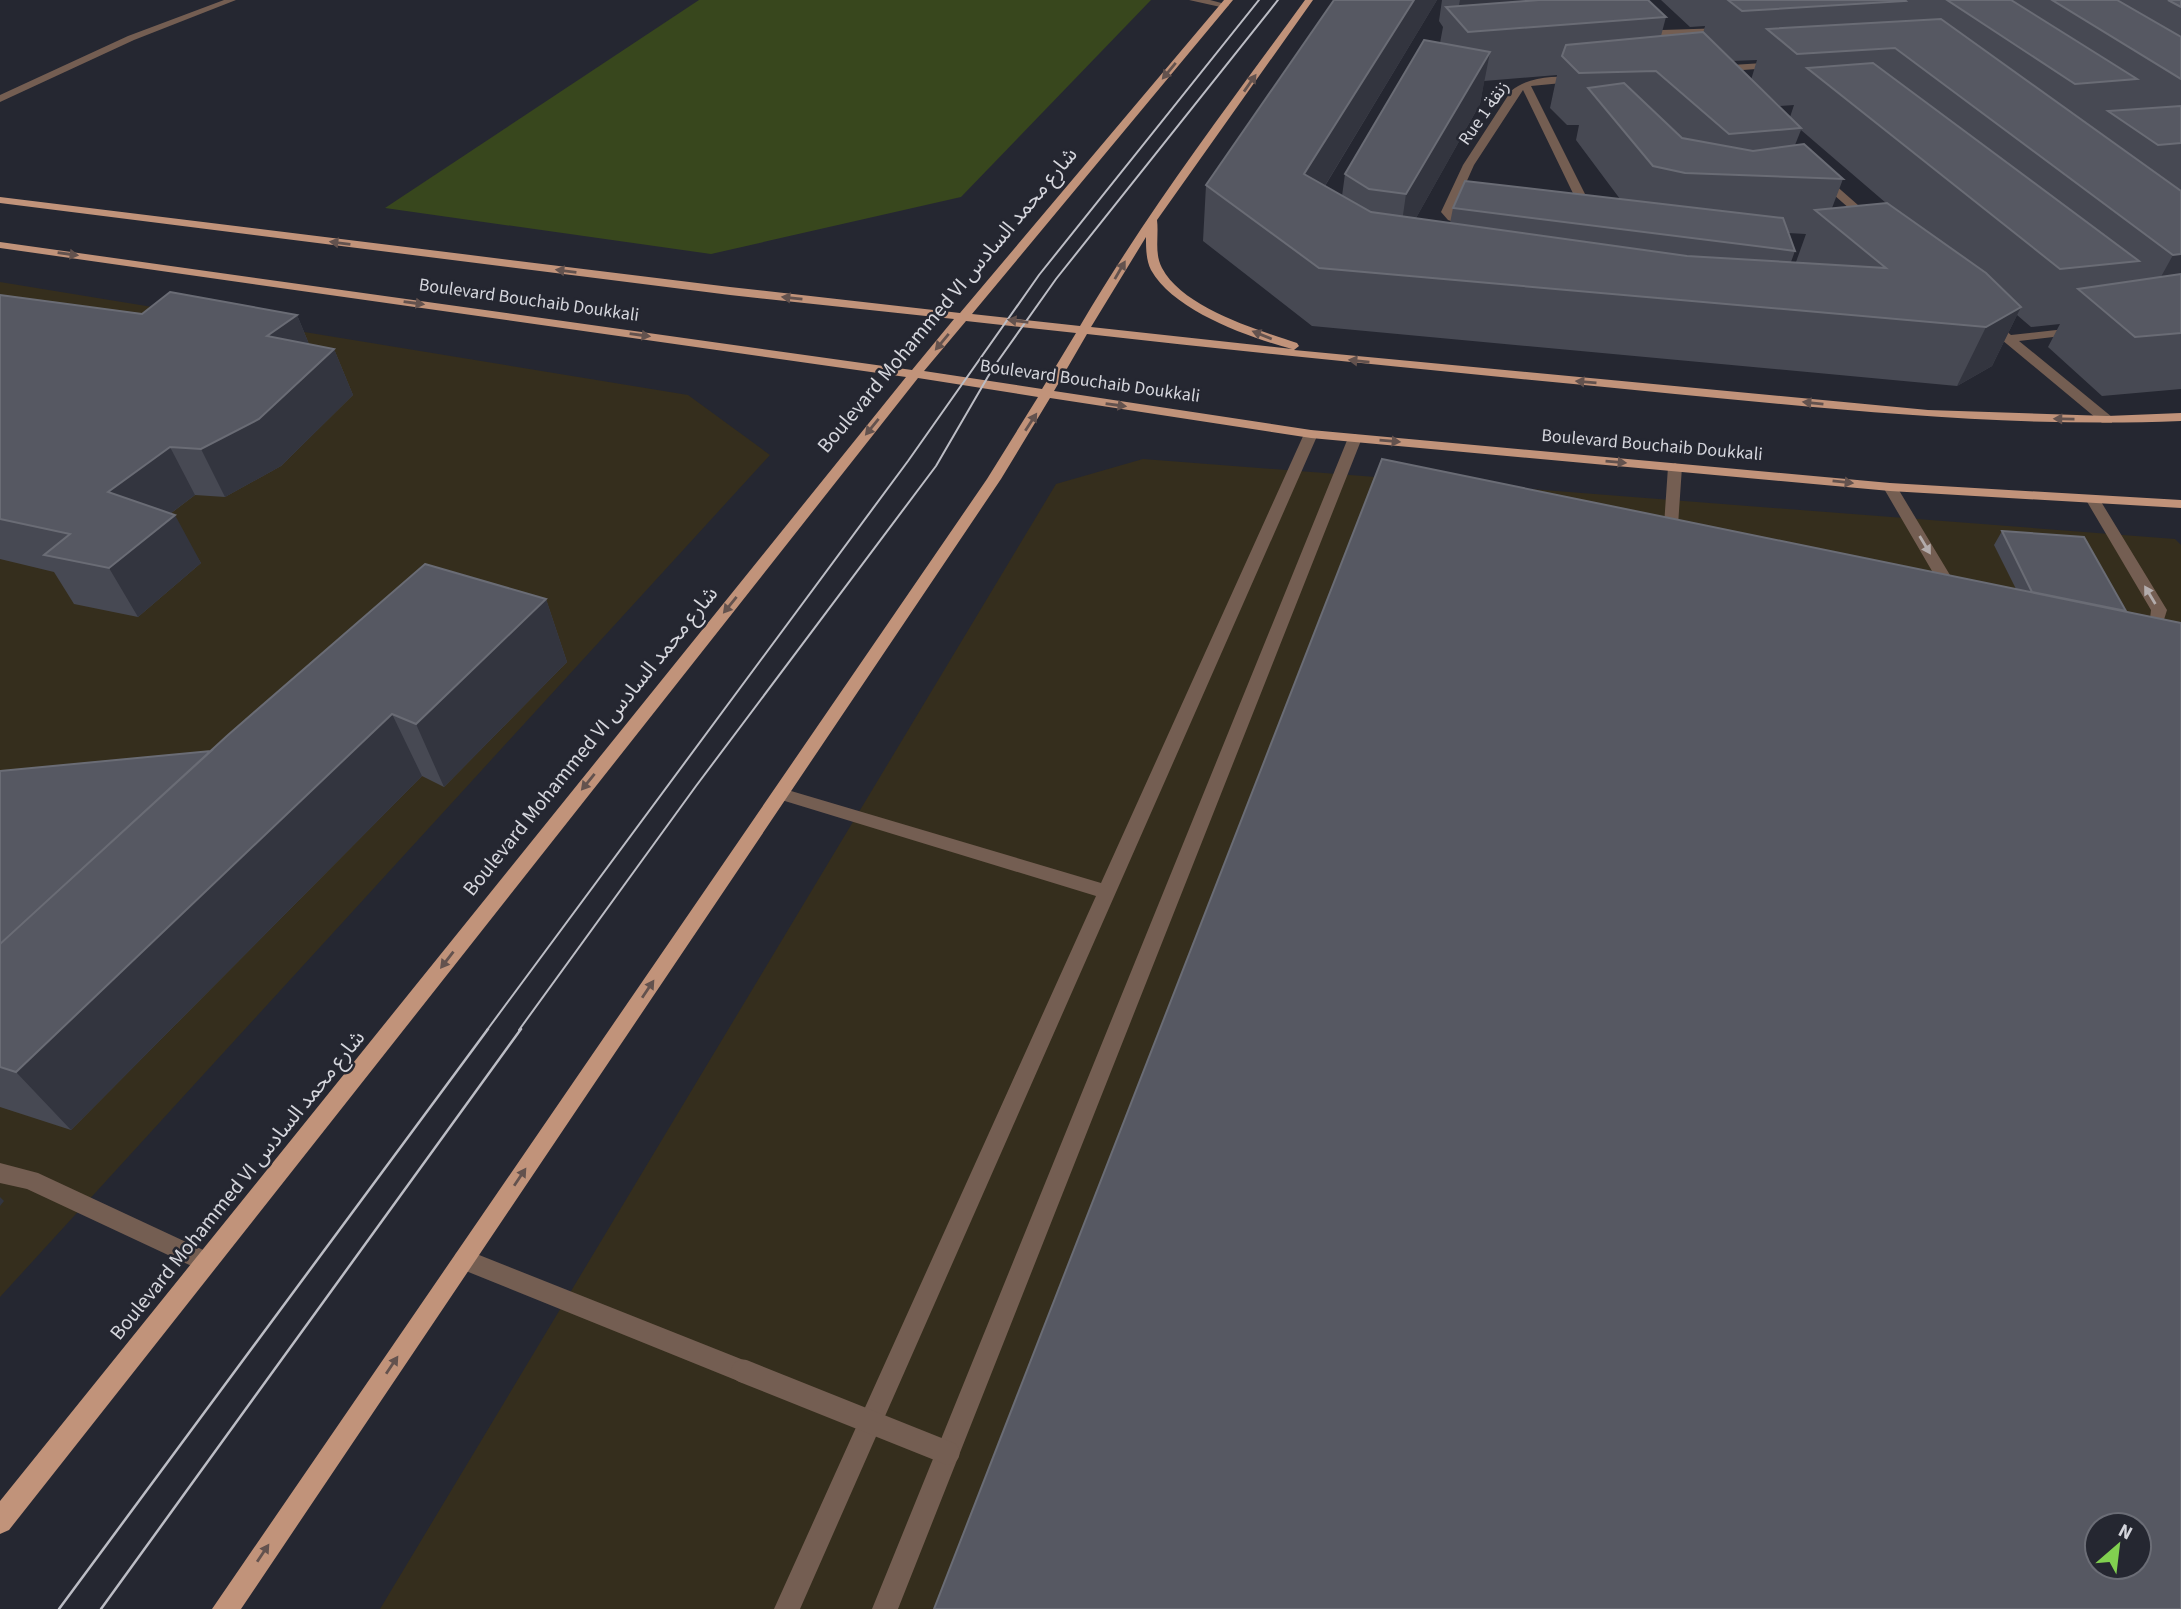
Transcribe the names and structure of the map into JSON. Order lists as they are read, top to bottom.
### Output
{
  "streets": {
    "main road": ["Boulevard Bouchaib Doukkali", "Boulevard Mohammed VI شارع محمد السادس"],
    "street": ["Rue 1 زنقة"]
  },
  "crossings": [
    ["Boulevard Bouchaib Doukkali", "Boulevard Mohammed VI شارع محمد السادس"]
  ],
  "north": "top right"
}
